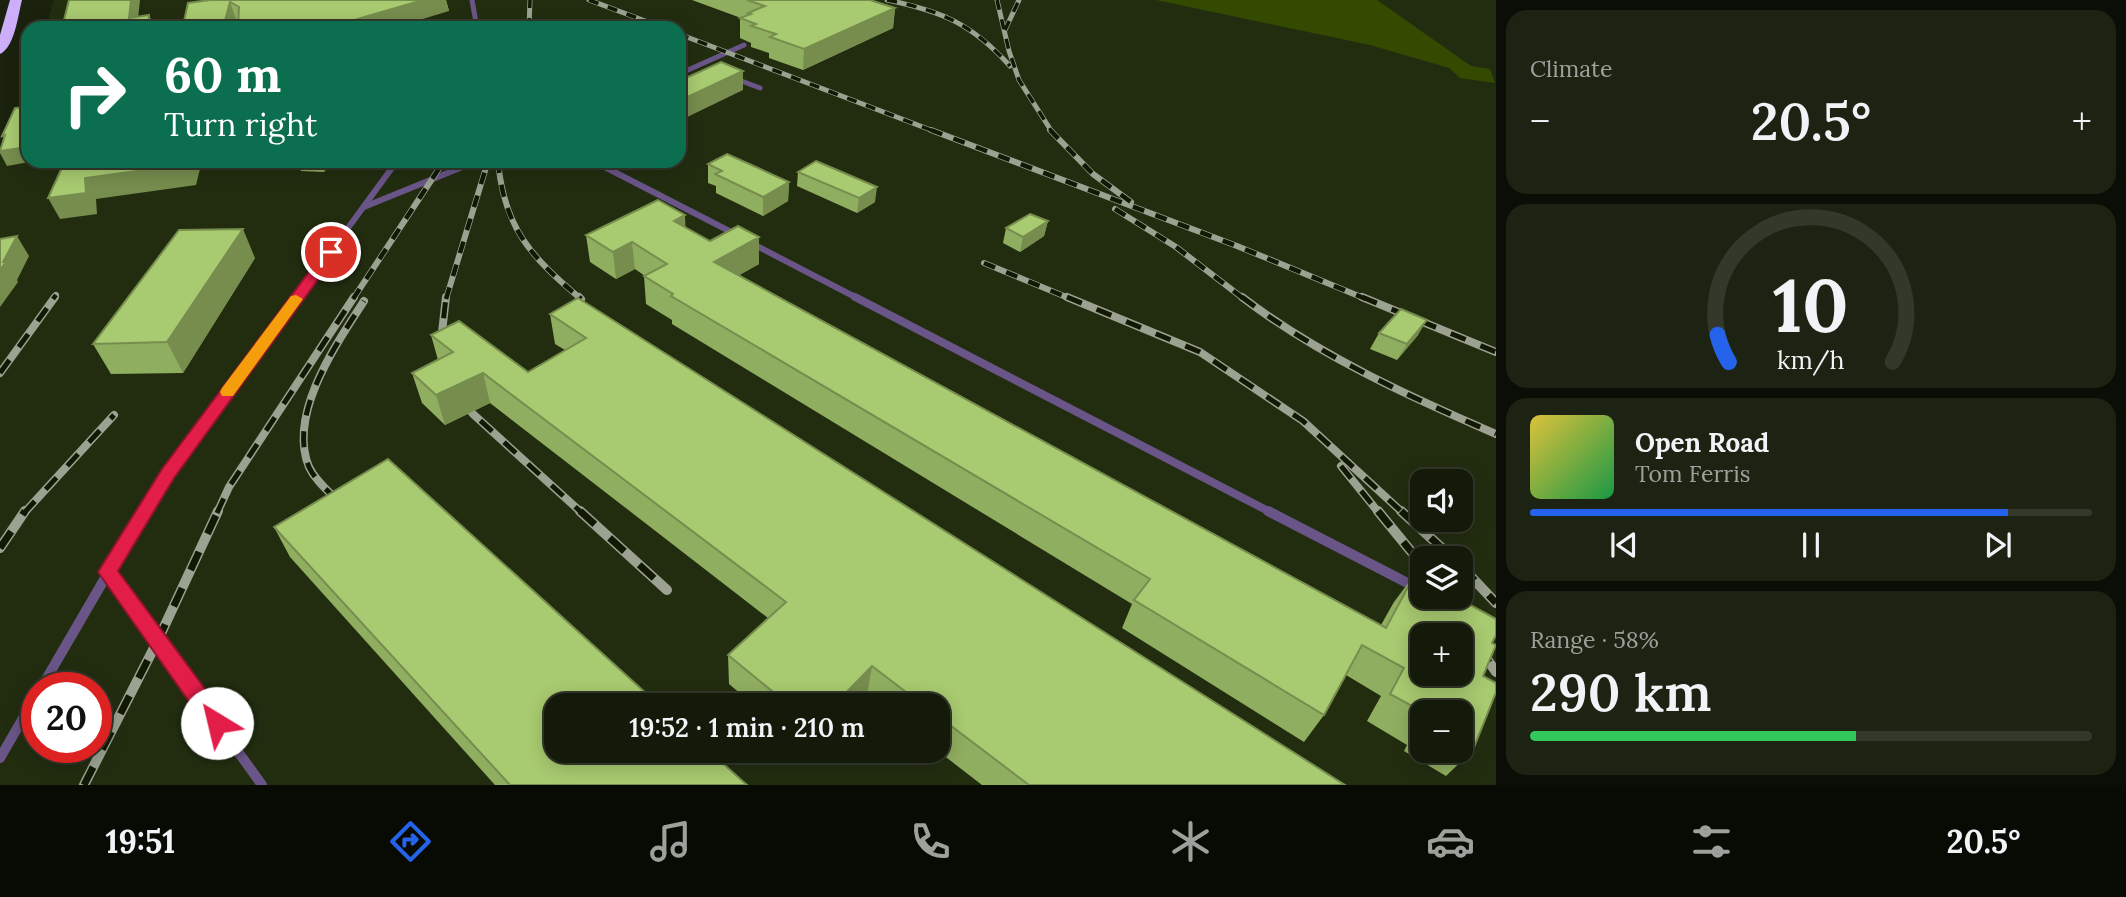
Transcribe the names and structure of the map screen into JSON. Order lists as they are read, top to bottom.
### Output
{
  "page": {
    "tile": [
      "Climate",
      ["Range · 58%", "290 km"]
    ],
    "turn": ["60 m", "Turn right"],
    "heat": ["−", "20.5°", "+"],
    "song": ["Open Road", "Tom Ferris"],
    "map_buttons": ["+", "−"],
    "limit": "20",
    "trip": "19:52 · 1 min · 210 m",
    "tabs": ["19:51", "20.5°"],
    "gauge": ["10", "km/h"]
  }
}
